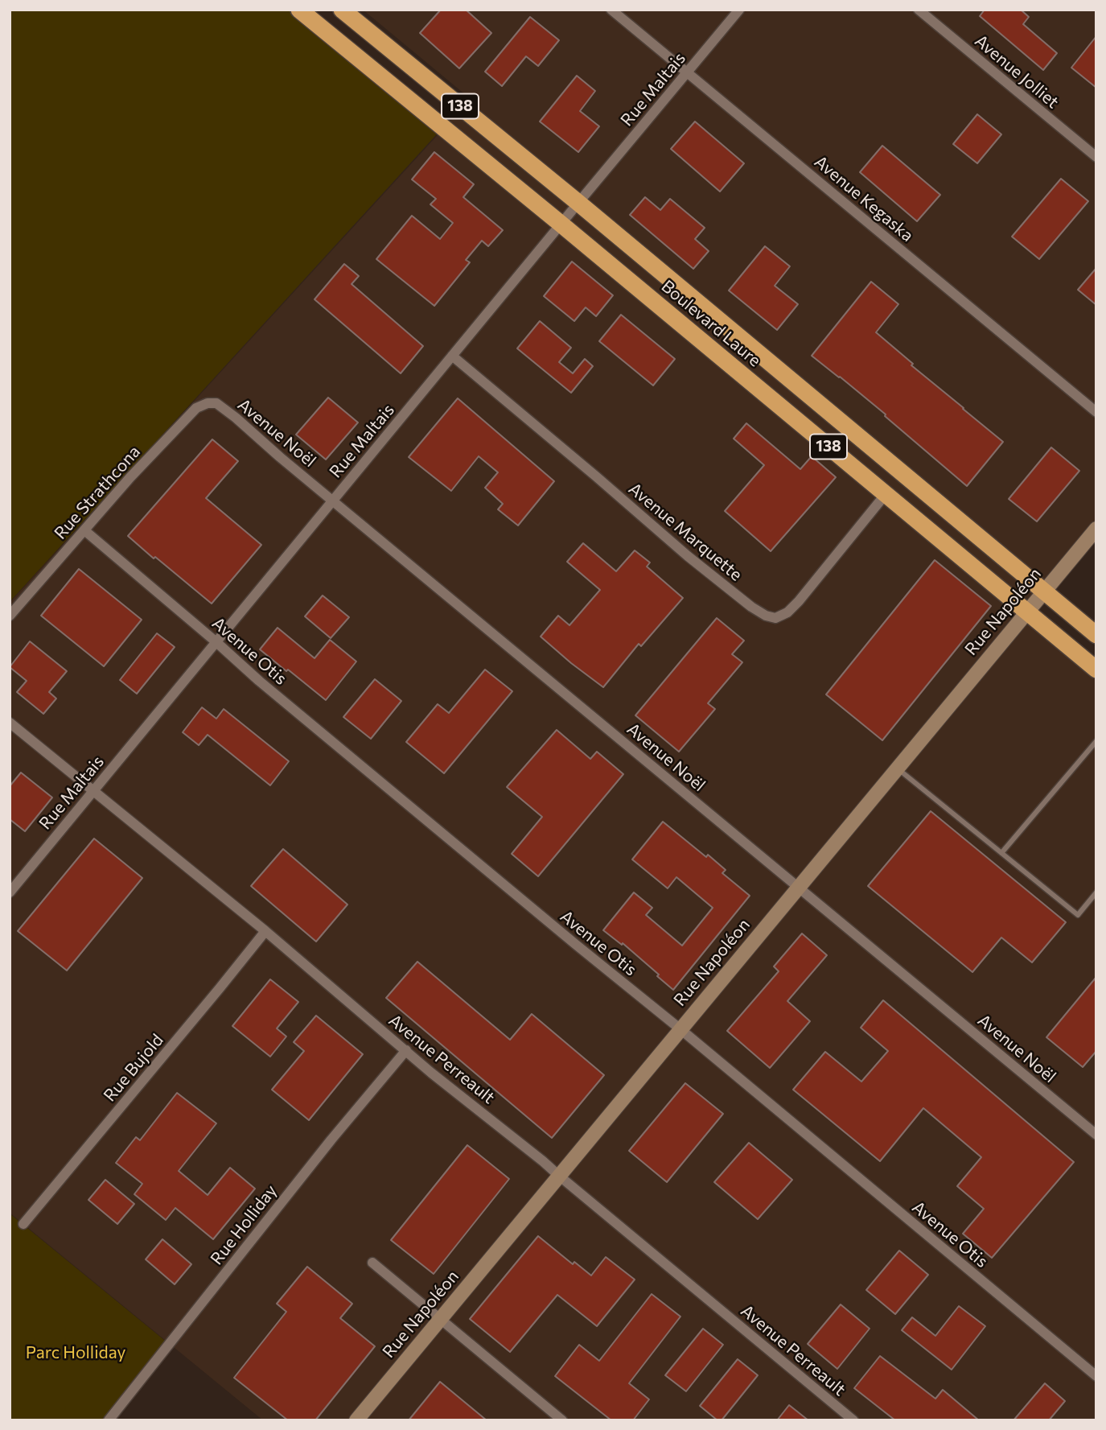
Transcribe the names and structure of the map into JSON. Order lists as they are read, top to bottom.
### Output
{
  "streets": {
    "highway": ["138", "Boulevard Laure"],
    "street": [
      "Avenue Jolliet",
      "Rue Maltais",
      "Avenue Kegaska",
      "Avenue Noël",
      "Rue Strathcona",
      "Avenue Marquette",
      "Rue Napoléon",
      "Avenue Otis",
      "Avenue Perreault",
      "Rue Bujold",
      "Rue Holliday"
    ]
  },
  "crossings": [
    ["Rue Maltais", "Avenue Kegaska"],
    ["Rue Maltais", "Boulevard Laure"],
    ["Rue Maltais", "Avenue Noël"],
    ["Rue Maltais", "Avenue Marquette"],
    ["Rue Maltais", "Avenue Otis"],
    ["Rue Maltais", "Avenue Perreault"],
    ["Boulevard Laure", "Avenue Marquette"],
    ["Boulevard Laure", "Rue Napoléon"],
    ["Avenue Noël", "Rue Strathcona"],
    ["Avenue Noël", "Rue Napoléon"],
    ["Rue Strathcona", "Avenue Otis"],
    ["Rue Napoléon", "Avenue Otis"],
    ["Rue Napoléon", "Avenue Perreault"],
    ["Avenue Perreault", "Rue Bujold"],
    ["Avenue Perreault", "Rue Holliday"]
  ],
  "parks": ["Parc Holliday"]
}
